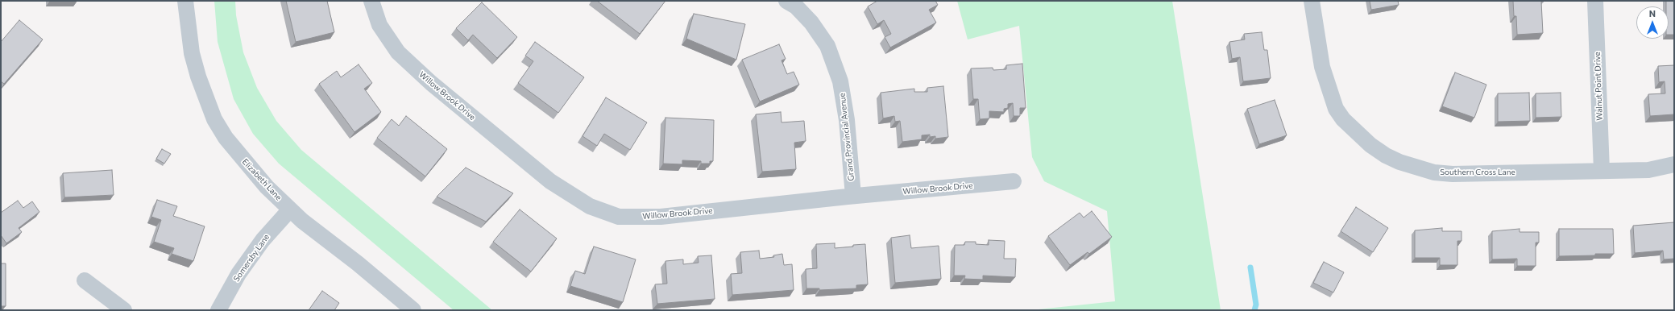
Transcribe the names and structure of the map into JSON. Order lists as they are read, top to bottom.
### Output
{
  "streets": {
    "street": [
      "Walnut Point Drive",
      "Willow Brook Drive",
      "Grand Provincial Avenue",
      "Southern Cross Lane",
      "Elizabeth Lane",
      "Somersby Lane"
    ]
  },
  "crossings": [
    ["Walnut Point Drive", "Southern Cross Lane"],
    ["Willow Brook Drive", "Grand Provincial Avenue"],
    ["Elizabeth Lane", "Somersby Lane"]
  ],
  "north": "top"
}
